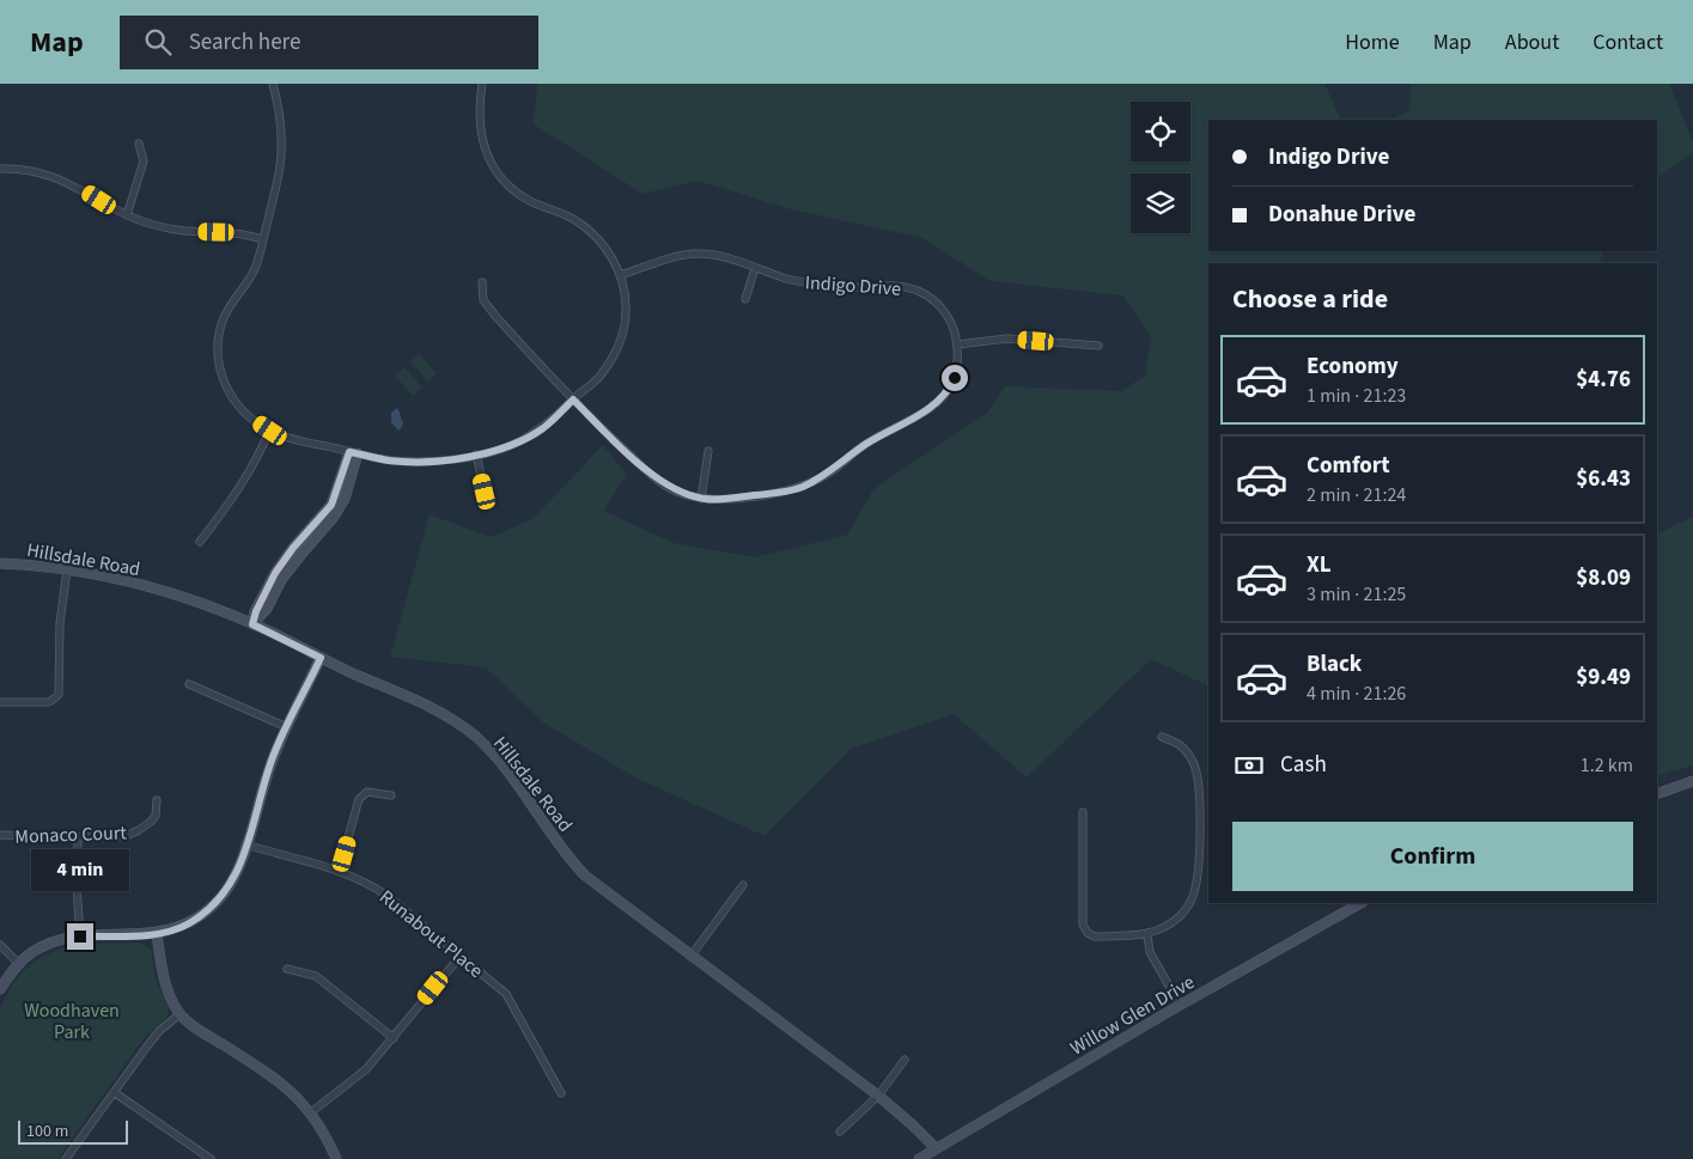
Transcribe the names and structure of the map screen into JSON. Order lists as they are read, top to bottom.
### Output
{
  "streets": {
    "main road": ["Hillsdale Road", "Willow Glen Drive"],
    "street": ["Indigo Drive", "Monaco Court", "Runabout Place"]
  },
  "crossings": [
    ["Hillsdale Road", "Willow Glen Drive"]
  ],
  "parks": ["Woodhaven Park"],
  "scale_bar": "100 m",
  "page": {
    "header": "Map",
    "search": "Search here",
    "nav": [
      "Home",
      "Map",
      "About",
      "Contact"
    ],
    "banner": ["Indigo Drive", "Donahue Drive"],
    "heading": "Choose a ride",
    "list": [
      {
        "name": "Economy",
        "note": "1 min · 21:23",
        "value": "$4.76"
      },
      {
        "name": "Comfort",
        "note": "2 min · 21:24",
        "value": "$6.43"
      },
      {
        "name": "XL",
        "note": "3 min · 21:25",
        "value": "$8.09"
      },
      {
        "name": "Black",
        "note": "4 min · 21:26",
        "value": "$9.49"
      }
    ],
    "pay": ["Cash", "1.2 km"],
    "buttons": "Confirm",
    "bubble": "4 min",
    "scale": "100 m"
  }
}
